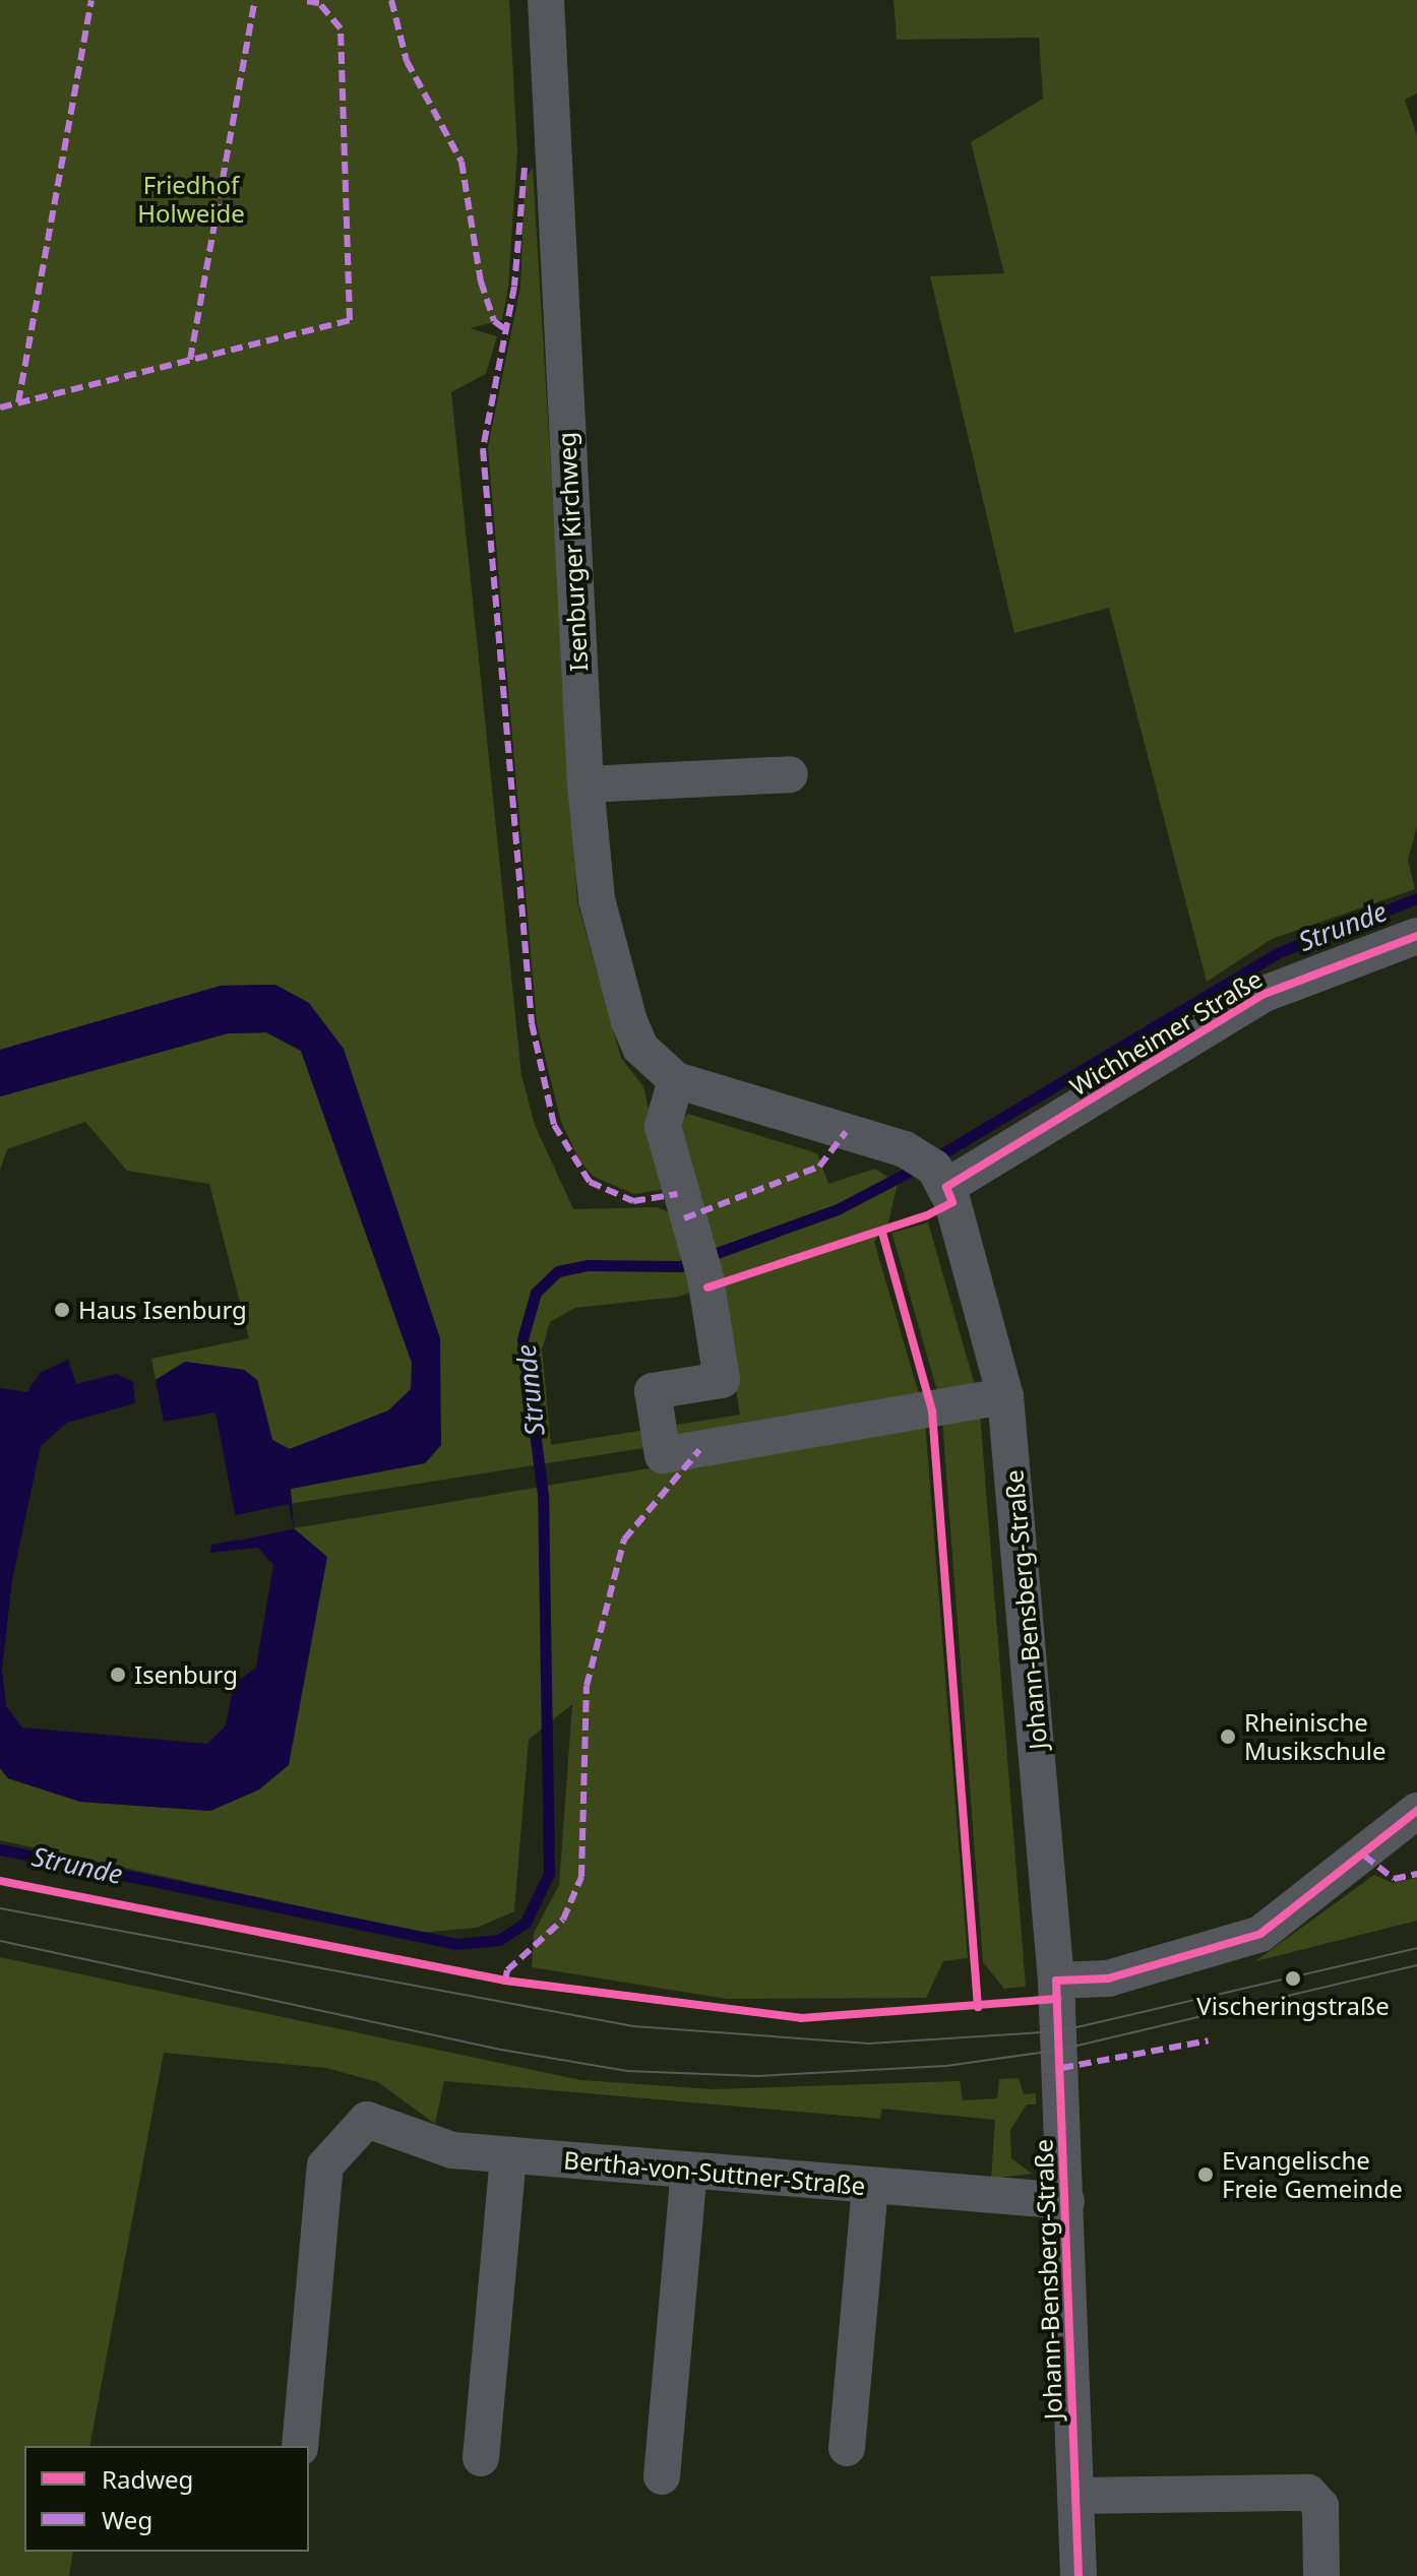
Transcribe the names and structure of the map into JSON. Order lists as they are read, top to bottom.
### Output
{
  "streets": {
    "street": [
      "Isenburger Kirchweg",
      "Wichheimer Straße",
      "Johann-Bensberg-Straße",
      "Bertha-von-Suttner-Straße"
    ]
  },
  "crossings": [
    ["Wichheimer Straße", "Johann-Bensberg-Straße"],
    ["Johann-Bensberg-Straße", "Bertha-von-Suttner-Straße"]
  ],
  "water": ["Strunde"],
  "parks": ["Friedhof Holweide"],
  "places": [
    "Haus Isenburg",
    "Isenburg",
    "Rheinische Musikschule",
    "Vischeringstraße",
    "Evangelische Freie Gemeinde"
  ],
  "legend": ["Radweg", "Weg"]
}
